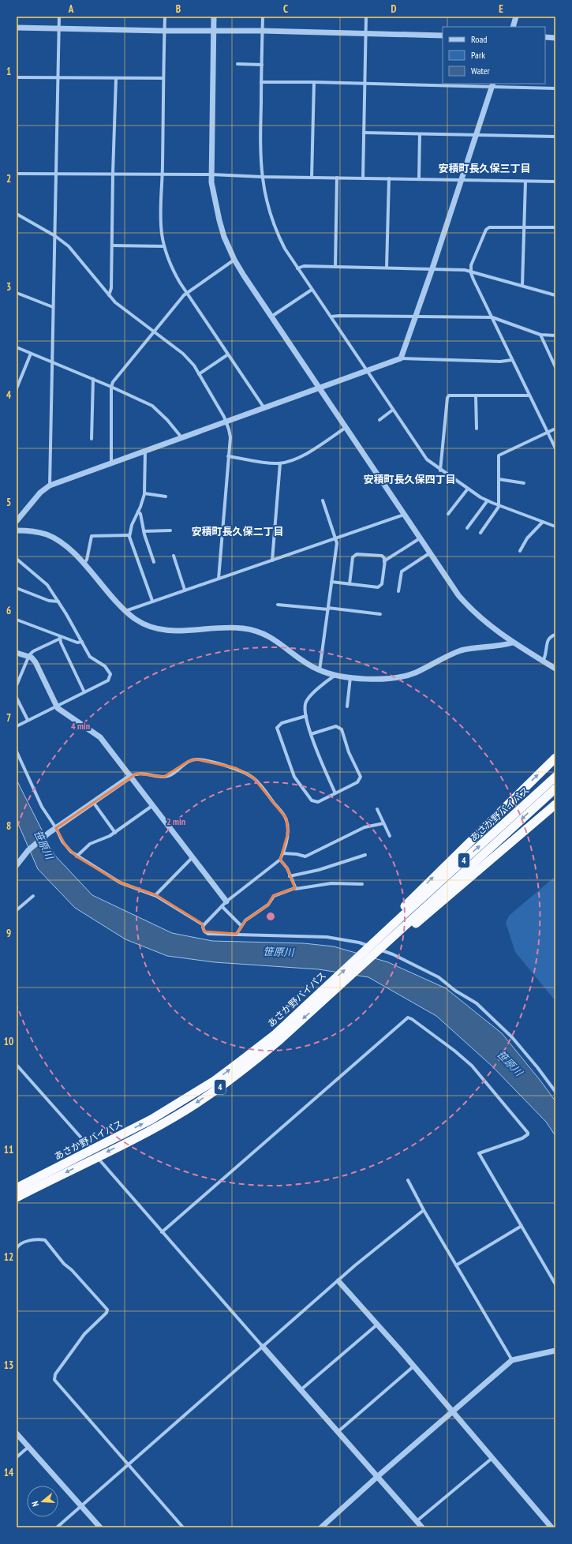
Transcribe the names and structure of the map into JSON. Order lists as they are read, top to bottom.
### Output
{
  "streets": {
    "highway": ["あさか野バイパス", "4"]
  },
  "districts": ["安積町長久保三丁目", "安積町長久保四丁目", "安積町長久保二丁目"],
  "water": ["笹原川"],
  "legend": ["Road", "Park", "Water"],
  "north": "left",
  "grid": {
    "columns": [
      "A",
      "B",
      "C",
      "D",
      "E"
    ],
    "rows": [
      "1",
      "2",
      "3",
      "4",
      "5",
      "6",
      "7",
      "8",
      "9",
      "10",
      "11",
      "12",
      "13",
      "14"
    ]
  },
  "rings": ["4 min", "2 min"]
}
